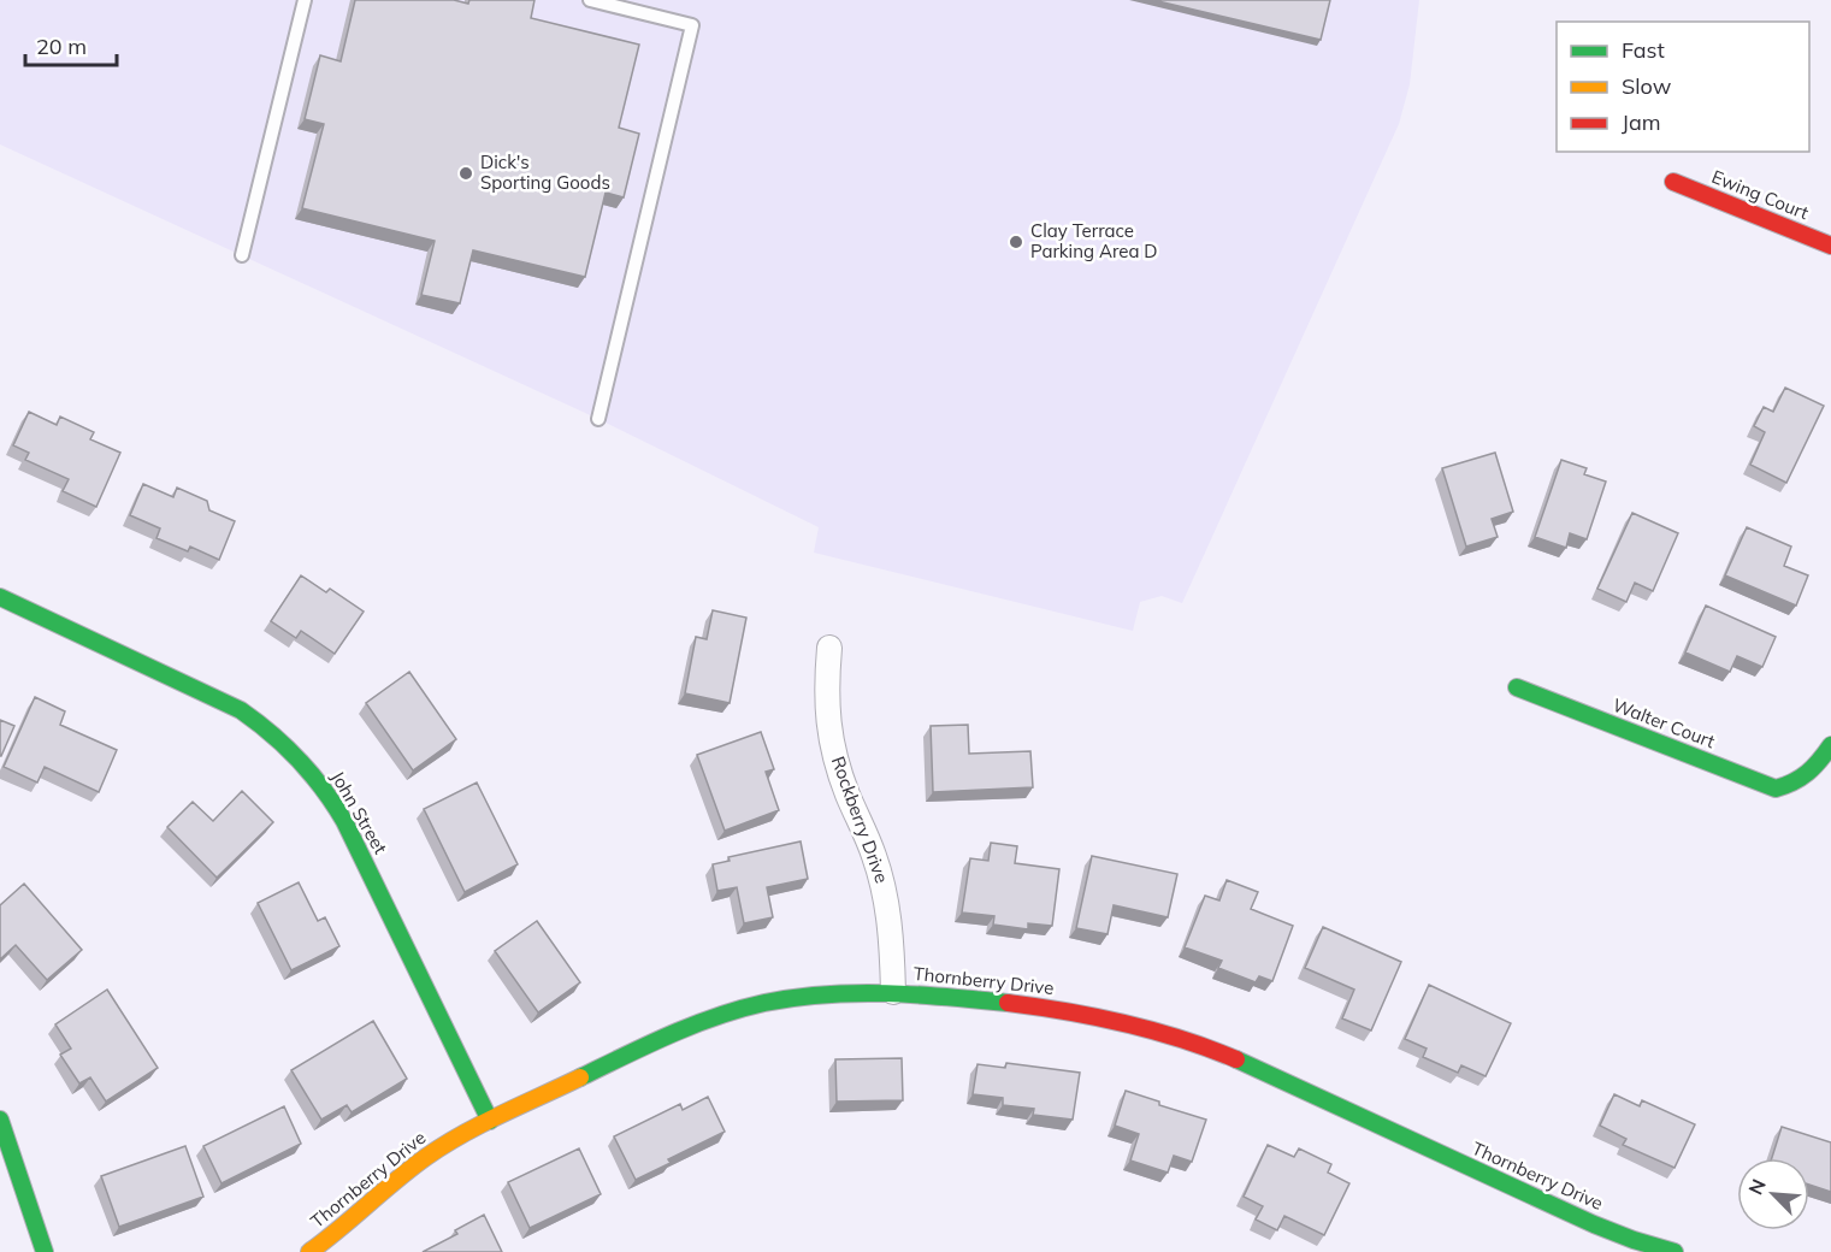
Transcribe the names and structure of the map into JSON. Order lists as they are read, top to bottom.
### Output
{
  "streets": {
    "street": [
      "Ewing Court",
      "Walter Court",
      "John Street",
      "Rockberry Drive",
      "Thornberry Drive"
    ]
  },
  "crossings": [
    ["John Street", "Thornberry Drive"],
    ["Rockberry Drive", "Thornberry Drive"]
  ],
  "places": ["Dick's Sporting Goods", "Clay Terrace Parking Area D"],
  "legend": ["Fast", "Slow", "Jam"],
  "scale_bar": "20 m",
  "north": "top left"
}
